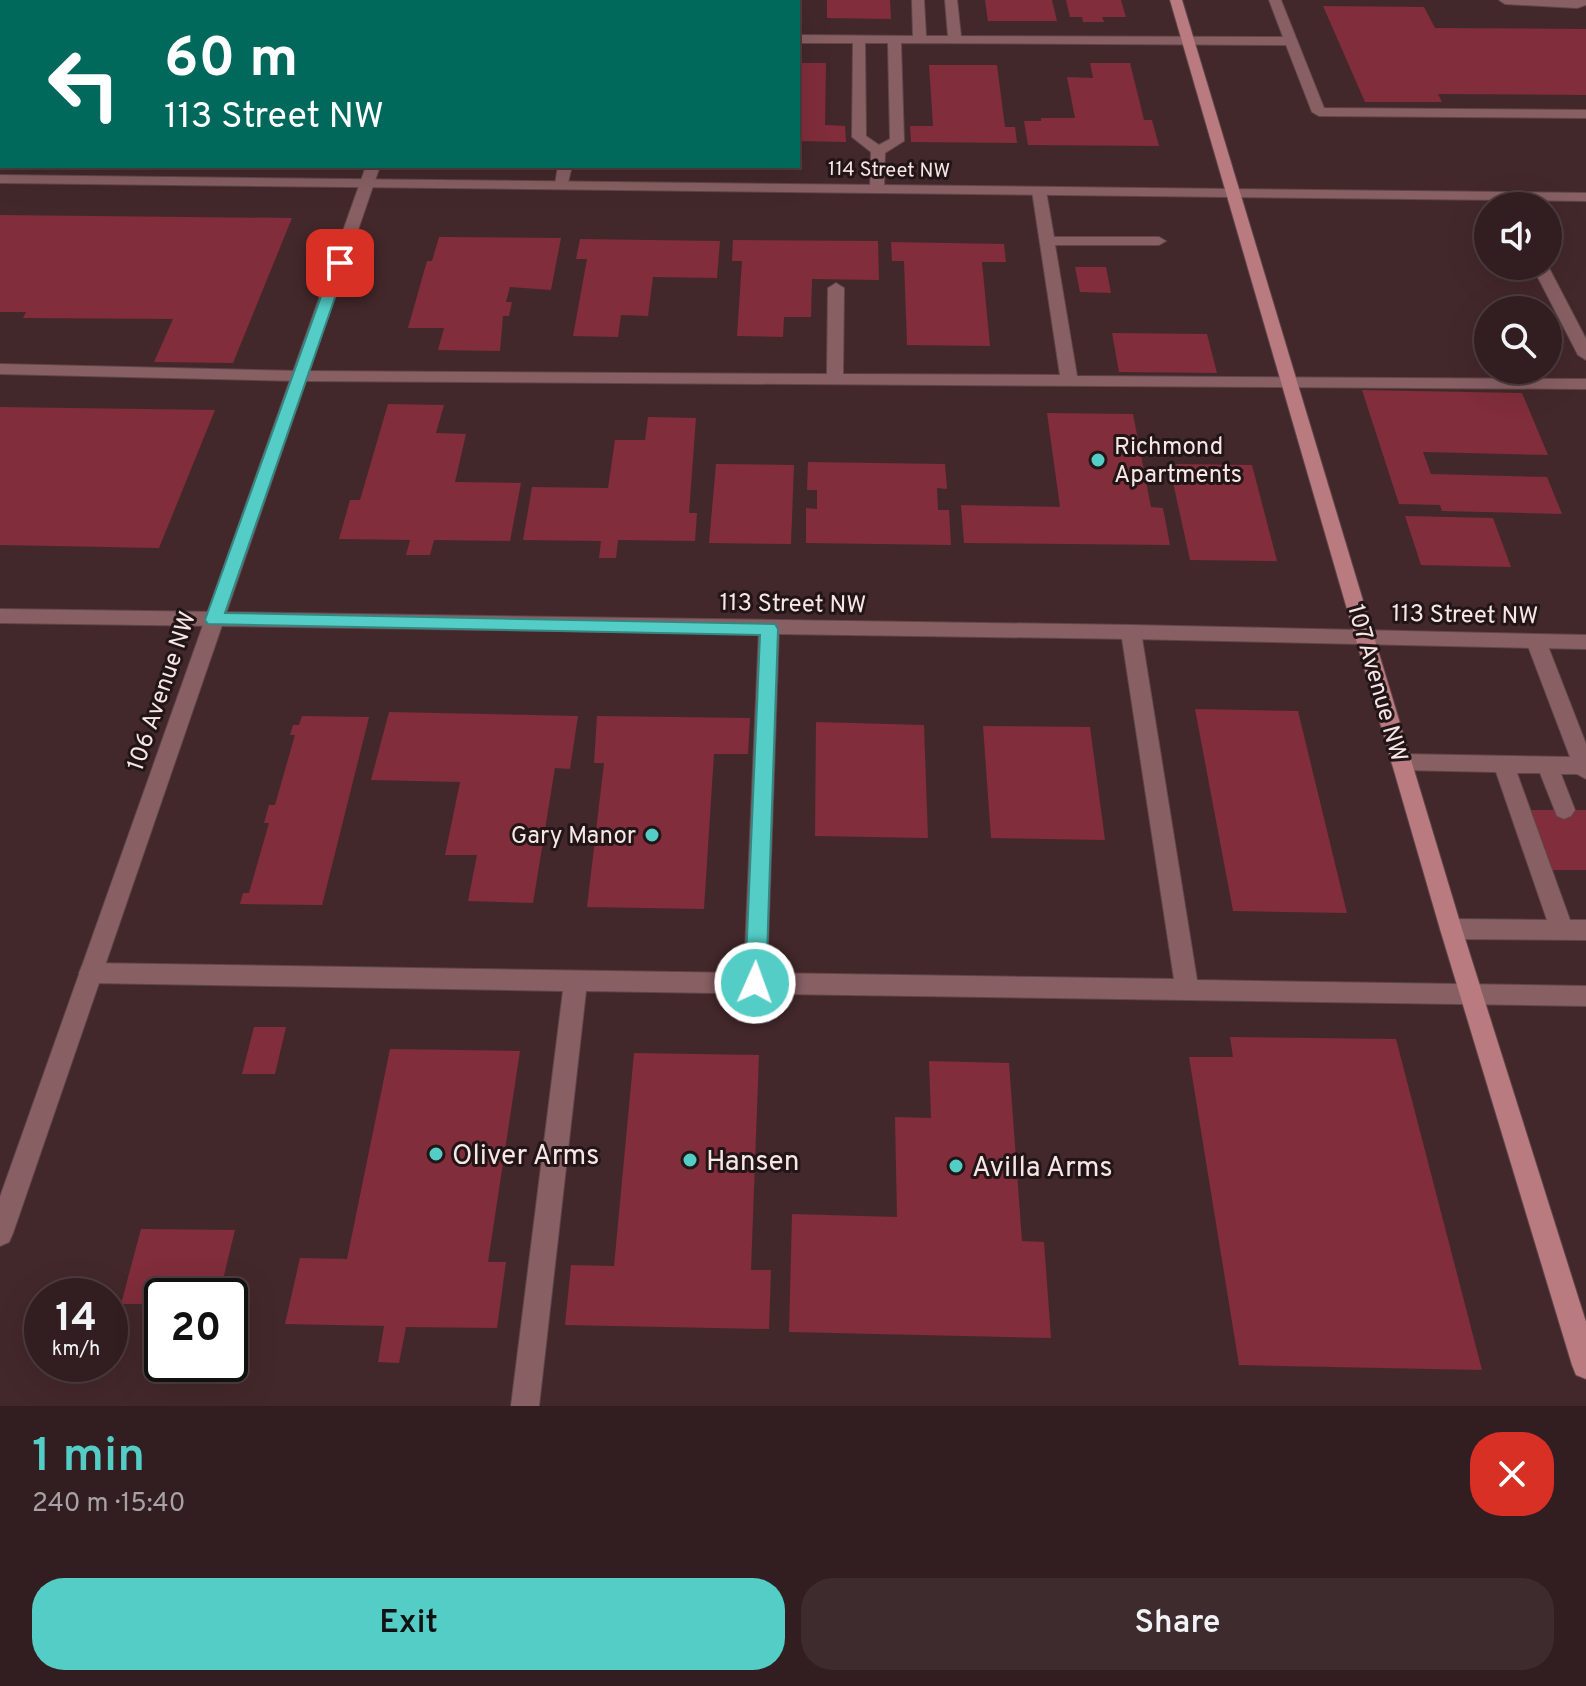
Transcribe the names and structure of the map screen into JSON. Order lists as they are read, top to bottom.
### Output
{
  "streets": {
    "main road": ["107 Avenue NW"],
    "street": ["114 Street NW", "113 Street NW", "106 Avenue NW"]
  },
  "crossings": [
    ["114 Street NW", "107 Avenue NW"],
    ["114 Street NW", "106 Avenue NW"],
    ["113 Street NW", "107 Avenue NW"],
    ["113 Street NW", "106 Avenue NW"]
  ],
  "places": [
    "Richmond Apartments",
    "Gary Manor",
    "Oliver Arms",
    "Hansen",
    "Avilla Arms"
  ],
  "page": {
    "turn": ["60 m", "113 Street NW"],
    "speed": "14 km/h",
    "limit": "20",
    "heading": ["1 min", "240 m · 15:40"],
    "buttons": ["Exit", "Share"]
  }
}
